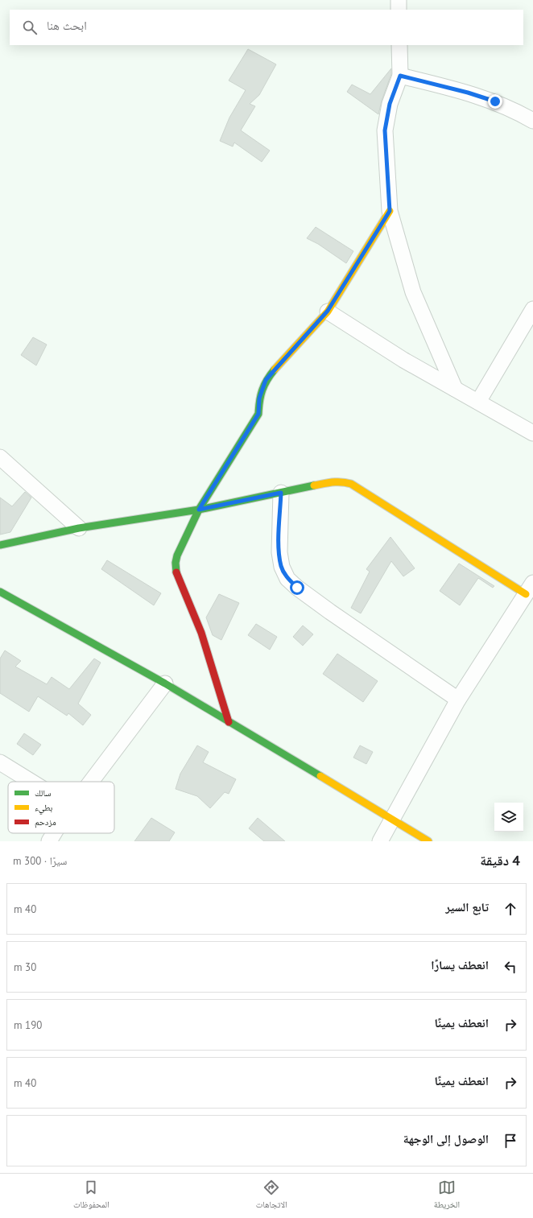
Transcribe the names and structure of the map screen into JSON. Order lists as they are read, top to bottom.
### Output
{
  "legend": ["سالك", "بطيء", "مزدحم"],
  "page": {
    "search": "ابحث هنا",
    "heading": ["4 دقيقة", "سيرًا · 300 m"],
    "list": [
      ["تابع السير", "40 m"],
      ["انعطف يسارًا", "30 m"],
      ["انعطف يمينًا", "190 m"],
      ["انعطف يمينًا", "40 m"],
      "الوصول إلى الوجهة"
    ],
    "nav": ["الخريطة", "الاتجاهات", "المحفوظات"]
  }
}
